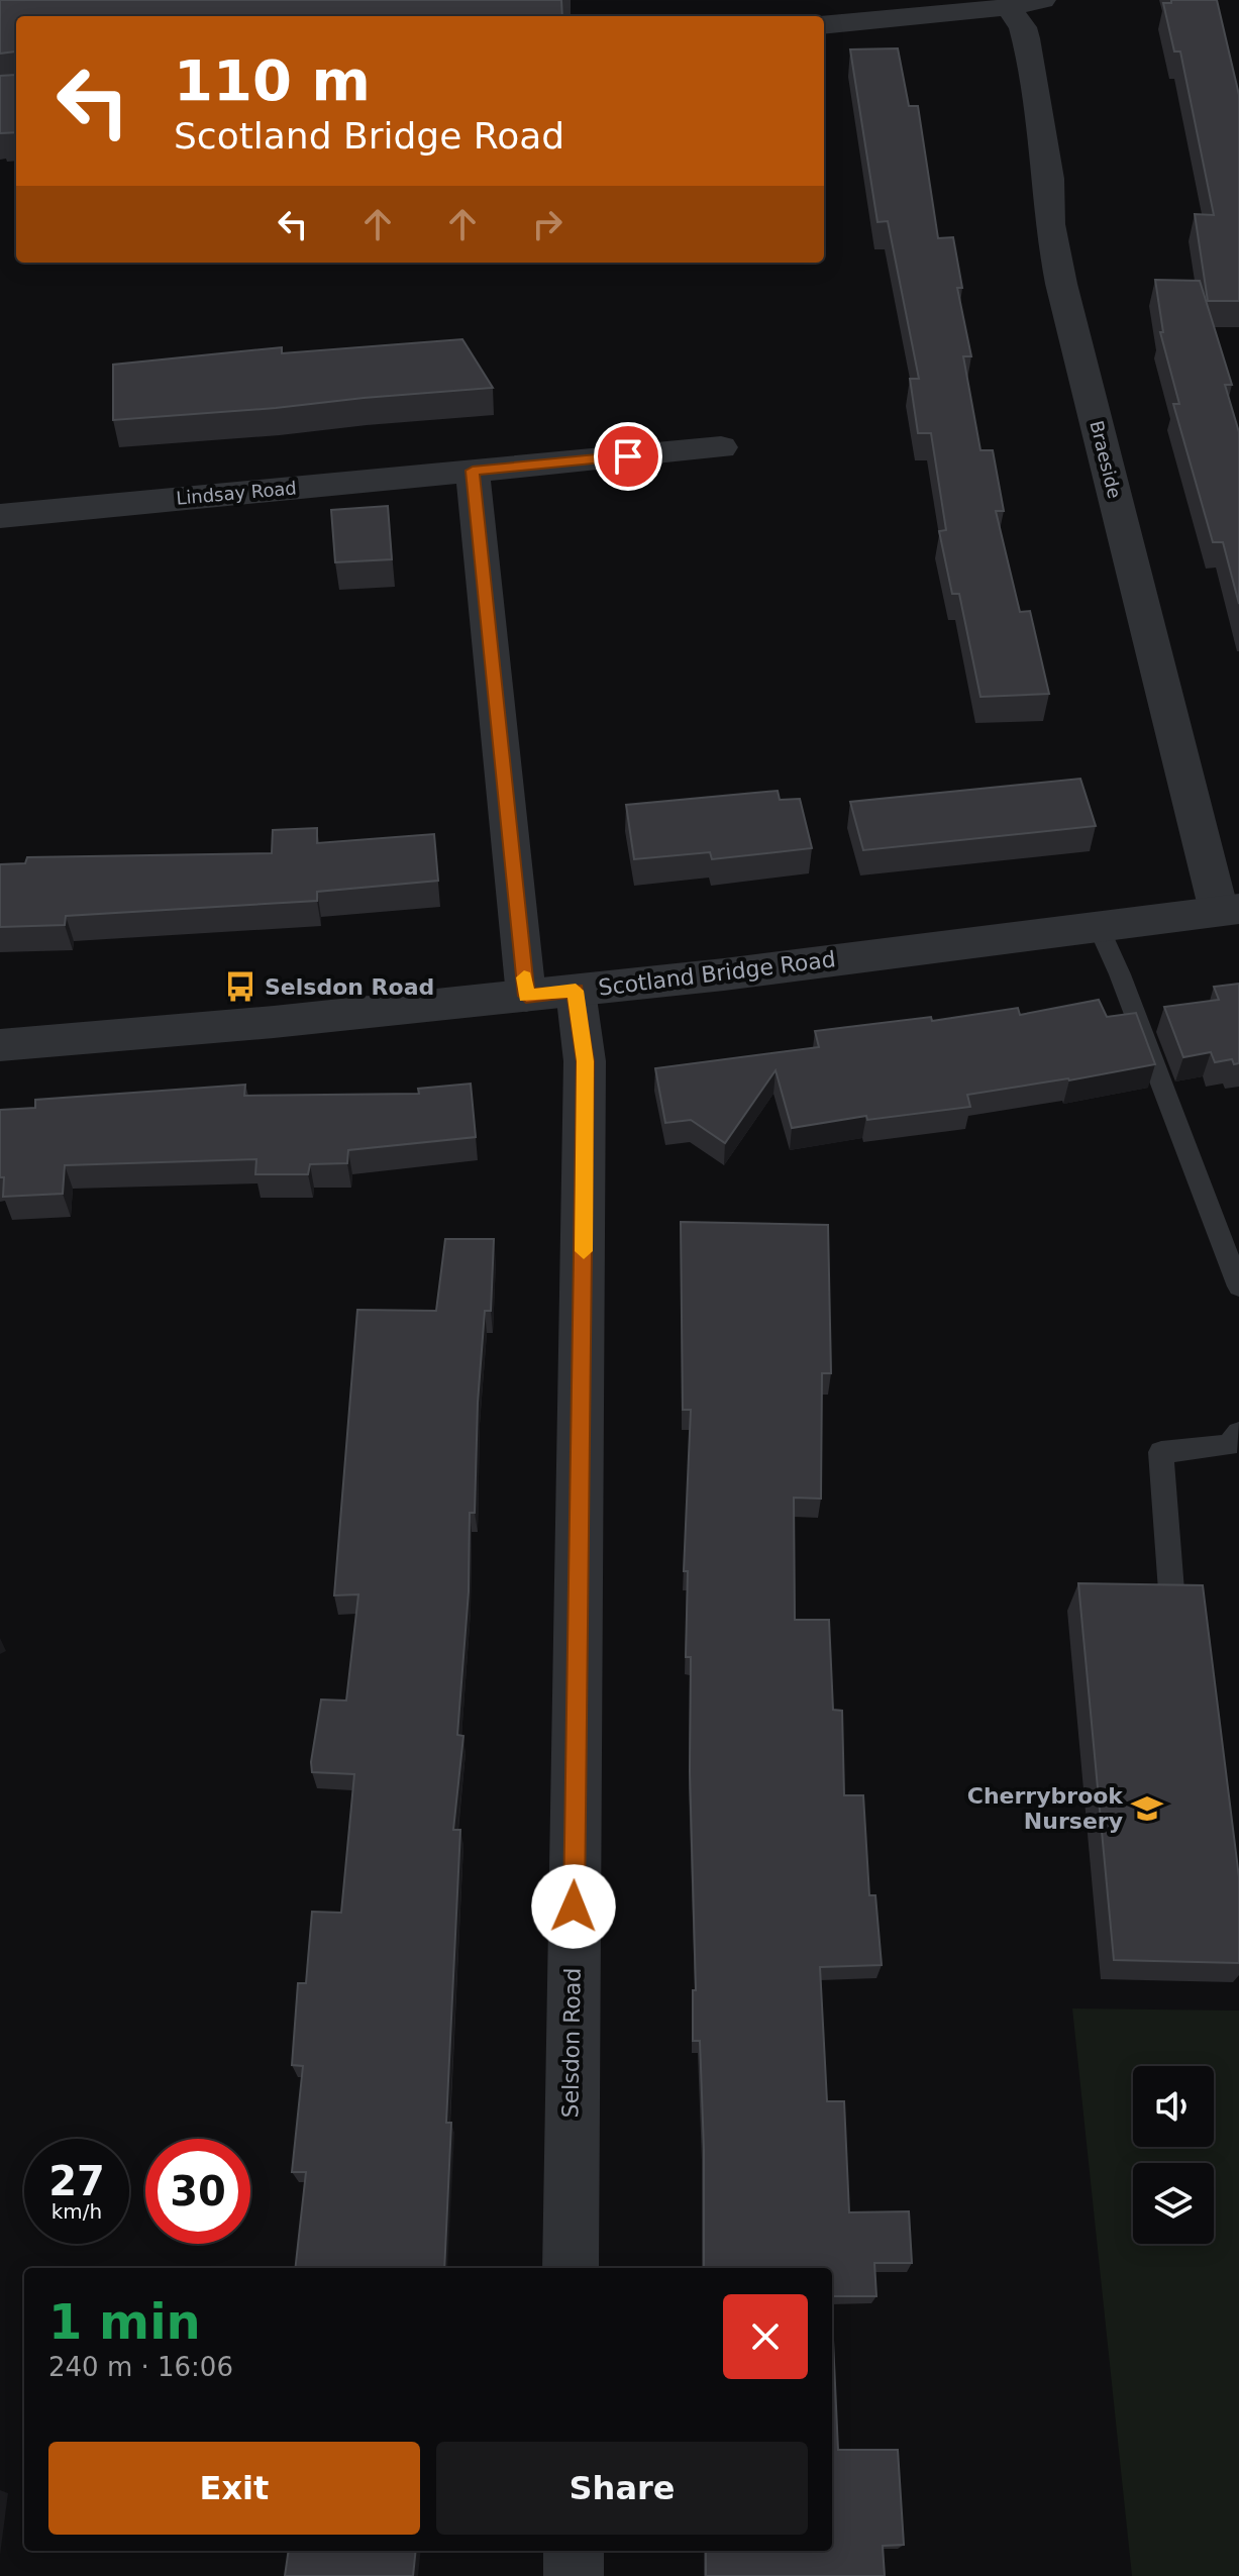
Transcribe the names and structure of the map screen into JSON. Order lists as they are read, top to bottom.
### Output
{
  "streets": {
    "street": [
      "Braeside",
      "Lindsay Road",
      "Scotland Bridge Road",
      "Selsdon Road"
    ]
  },
  "crossings": [
    ["Braeside", "Scotland Bridge Road"],
    ["Scotland Bridge Road", "Selsdon Road"]
  ],
  "places": {
    "bus stop": ["Selsdon Road"],
    "school or university": ["Cherrybrook Nursery"]
  },
  "page": {
    "turn": ["110 m", "Scotland Bridge Road"],
    "speed": "27 km/h",
    "limit": "30",
    "heading": ["1 min", "240 m · 16:06"],
    "buttons": ["Exit", "Share"]
  }
}
